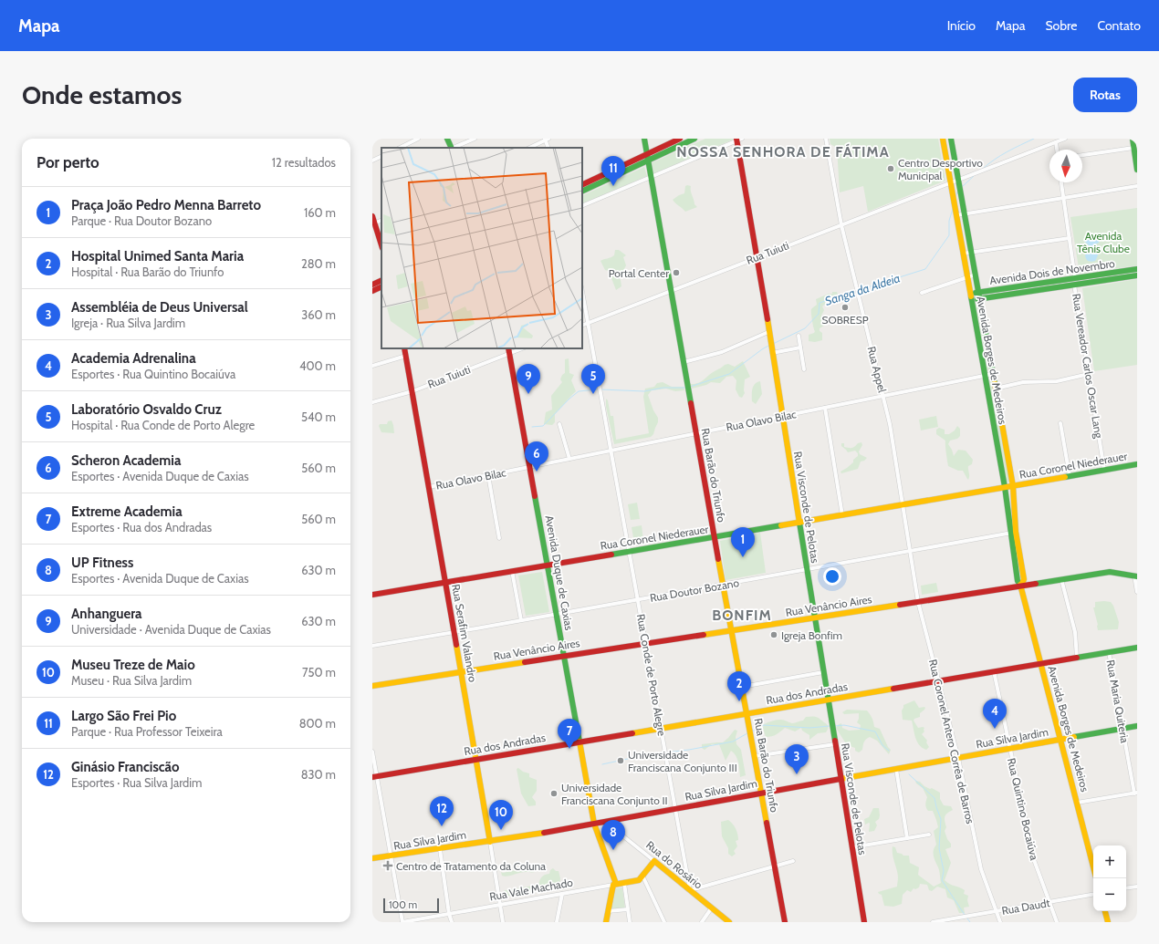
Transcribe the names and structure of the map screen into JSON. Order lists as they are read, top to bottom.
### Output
{
  "streets": {
    "street": [
      "Rua Tuiuti",
      "Avenida Dois de Novembro",
      "Avenida Borges de Medeiros",
      "Rua Vereador Carlos Oscar Lang",
      "Rua Appel",
      "Rua Olavo Bilac",
      "Rua Coronel Niederauer",
      "Rua Barão do Triunfo",
      "Rua Visconde de Pelotas",
      "Avenida Duque de Caxias",
      "Rua Doutor Bozano",
      "Rua Venâncio Aires",
      "Rua Serafim Valandro",
      "Rua Conde de Porto Alegre",
      "Rua dos Andradas",
      "Rua Maria Quiteria",
      "Rua Silva Jardim",
      "Rua Coronel Antero Corrêa de Barros",
      "Rua Quintino Bocaiúva",
      "Rua do Rosário",
      "Rua Vale Machado",
      "Rua Daudt"
    ]
  },
  "crossings": [
    ["Rua Tuiuti", "Avenida Borges de Medeiros"],
    ["Rua Tuiuti", "Rua Appel"],
    ["Rua Tuiuti", "Rua Barão do Triunfo"],
    ["Rua Tuiuti", "Rua Visconde de Pelotas"],
    ["Rua Tuiuti", "Avenida Duque de Caxias"],
    ["Rua Tuiuti", "Rua Serafim Valandro"],
    ["Rua Tuiuti", "Rua Conde de Porto Alegre"],
    ["Avenida Dois de Novembro", "Avenida Borges de Medeiros"],
    ["Avenida Dois de Novembro", "Rua Vereador Carlos Oscar Lang"],
    ["Avenida Borges de Medeiros", "Rua Olavo Bilac"],
    ["Avenida Borges de Medeiros", "Rua Coronel Niederauer"],
    ["Avenida Borges de Medeiros", "Rua Doutor Bozano"],
    ["Avenida Borges de Medeiros", "Rua Venâncio Aires"],
    ["Avenida Borges de Medeiros", "Rua dos Andradas"],
    ["Avenida Borges de Medeiros", "Rua Silva Jardim"],
    ["Rua Vereador Carlos Oscar Lang", "Rua Coronel Niederauer"],
    ["Rua Appel", "Rua Olavo Bilac"],
    ["Rua Appel", "Rua Coronel Niederauer"],
    ["Rua Appel", "Rua Doutor Bozano"],
    ["Rua Appel", "Rua Venâncio Aires"],
    ["Rua Appel", "Rua Coronel Antero Corrêa de Barros"],
    ["Rua Olavo Bilac", "Rua Barão do Triunfo"],
    ["Rua Olavo Bilac", "Rua Visconde de Pelotas"],
    ["Rua Olavo Bilac", "Avenida Duque de Caxias"],
    ["Rua Olavo Bilac", "Rua Serafim Valandro"],
    ["Rua Olavo Bilac", "Rua Conde de Porto Alegre"],
    ["Rua Coronel Niederauer", "Rua Barão do Triunfo"],
    ["Rua Coronel Niederauer", "Rua Visconde de Pelotas"],
    ["Rua Coronel Niederauer", "Avenida Duque de Caxias"],
    ["Rua Coronel Niederauer", "Rua Serafim Valandro"],
    ["Rua Coronel Niederauer", "Rua Conde de Porto Alegre"],
    ["Rua Barão do Triunfo", "Rua Doutor Bozano"],
    ["Rua Barão do Triunfo", "Rua Venâncio Aires"],
    ["Rua Barão do Triunfo", "Rua dos Andradas"],
    ["Rua Barão do Triunfo", "Rua Silva Jardim"],
    ["Rua Visconde de Pelotas", "Rua Doutor Bozano"],
    ["Rua Visconde de Pelotas", "Rua Venâncio Aires"],
    ["Rua Visconde de Pelotas", "Rua dos Andradas"],
    ["Rua Visconde de Pelotas", "Rua Silva Jardim"],
    ["Avenida Duque de Caxias", "Rua Doutor Bozano"],
    ["Avenida Duque de Caxias", "Rua Venâncio Aires"],
    ["Avenida Duque de Caxias", "Rua dos Andradas"],
    ["Avenida Duque de Caxias", "Rua Silva Jardim"],
    ["Avenida Duque de Caxias", "Rua Vale Machado"],
    ["Rua Doutor Bozano", "Rua Serafim Valandro"],
    ["Rua Doutor Bozano", "Rua Conde de Porto Alegre"],
    ["Rua Venâncio Aires", "Rua Serafim Valandro"],
    ["Rua Venâncio Aires", "Rua Conde de Porto Alegre"],
    ["Rua Venâncio Aires", "Rua Coronel Antero Corrêa de Barros"],
    ["Rua Serafim Valandro", "Rua dos Andradas"],
    ["Rua Serafim Valandro", "Rua Silva Jardim"],
    ["Rua Serafim Valandro", "Rua Vale Machado"],
    ["Rua Conde de Porto Alegre", "Rua dos Andradas"],
    ["Rua Conde de Porto Alegre", "Rua Silva Jardim"],
    ["Rua Conde de Porto Alegre", "Rua do Rosário"],
    ["Rua dos Andradas", "Rua Maria Quiteria"],
    ["Rua dos Andradas", "Rua Coronel Antero Corrêa de Barros"],
    ["Rua dos Andradas", "Rua Quintino Bocaiúva"],
    ["Rua Maria Quiteria", "Rua Silva Jardim"],
    ["Rua Silva Jardim", "Rua Coronel Antero Corrêa de Barros"],
    ["Rua Silva Jardim", "Rua Quintino Bocaiúva"],
    ["Rua Silva Jardim", "Rua do Rosário"],
    ["Rua Coronel Antero Corrêa de Barros", "Rua Daudt"],
    ["Rua Quintino Bocaiúva", "Rua Daudt"],
    ["Rua do Rosário", "Rua Vale Machado"]
  ],
  "districts": ["NOSSA SENHORA DE FÁTIMA", "BONFIM"],
  "water": ["Sanga da Aldeia"],
  "parks": ["Avenida Tênis Clube"],
  "places": {
    "other": [
      "Centro Desportivo Municipal",
      "Portal Center",
      "SOBRESP",
      "Igreja Bonfim",
      "Universidade Franciscana Conjunto III",
      "Universidade Franciscana Conjunto II"
    ],
    "health": ["Centro de Tratamento da Coluna"]
  },
  "scale_bar": "100 m",
  "north": "bottom",
  "page": {
    "header": "Mapa",
    "nav": [
      "Início",
      "Mapa",
      "Sobre",
      "Contato"
    ],
    "buttons": "Rotas",
    "title": "Onde estamos",
    "heading": ["Por perto", "12 resultados"],
    "pins": [
      "11",
      "5",
      "9",
      "6",
      "1",
      "2",
      "4",
      "7",
      "3",
      "12",
      "10",
      "8"
    ],
    "list": [
      {
        "mark": "1",
        "name": "Praça João Pedro Menna Barreto",
        "note": "Parque · Rua Doutor Bozano",
        "value": "160 m"
      },
      {
        "mark": "2",
        "name": "Hospital Unimed Santa Maria",
        "note": "Hospital · Rua Barão do Triunfo",
        "value": "280 m"
      },
      {
        "mark": "3",
        "name": "Assembléia de Deus Universal",
        "note": "Igreja · Rua Silva Jardim",
        "value": "360 m"
      },
      {
        "mark": "4",
        "name": "Academia Adrenalina",
        "note": "Esportes · Rua Quintino Bocaiúva",
        "value": "400 m"
      },
      {
        "mark": "5",
        "name": "Laboratório Osvaldo Cruz",
        "note": "Hospital · Rua Conde de Porto Alegre",
        "value": "540 m"
      },
      {
        "mark": "6",
        "name": "Scheron Academia",
        "note": "Esportes · Avenida Duque de Caxias",
        "value": "560 m"
      },
      {
        "mark": "7",
        "name": "Extreme Academia",
        "note": "Esportes · Rua dos Andradas",
        "value": "560 m"
      },
      {
        "mark": "8",
        "name": "UP Fitness",
        "note": "Esportes · Avenida Duque de Caxias",
        "value": "630 m"
      },
      {
        "mark": "9",
        "name": "Anhanguera",
        "note": "Universidade · Avenida Duque de Caxias",
        "value": "630 m"
      },
      {
        "mark": "10",
        "name": "Museu Treze de Maio",
        "note": "Museu · Rua Silva Jardim",
        "value": "750 m"
      },
      {
        "mark": "11",
        "name": "Largo São Frei Pio",
        "note": "Parque · Rua Professor Teixeira",
        "value": "800 m"
      },
      {
        "mark": "12",
        "name": "Ginásio Franciscão",
        "note": "Esportes · Rua Silva Jardim",
        "value": "830 m"
      }
    ],
    "map_buttons": ["+", "−"],
    "scale": "100 m"
  }
}
